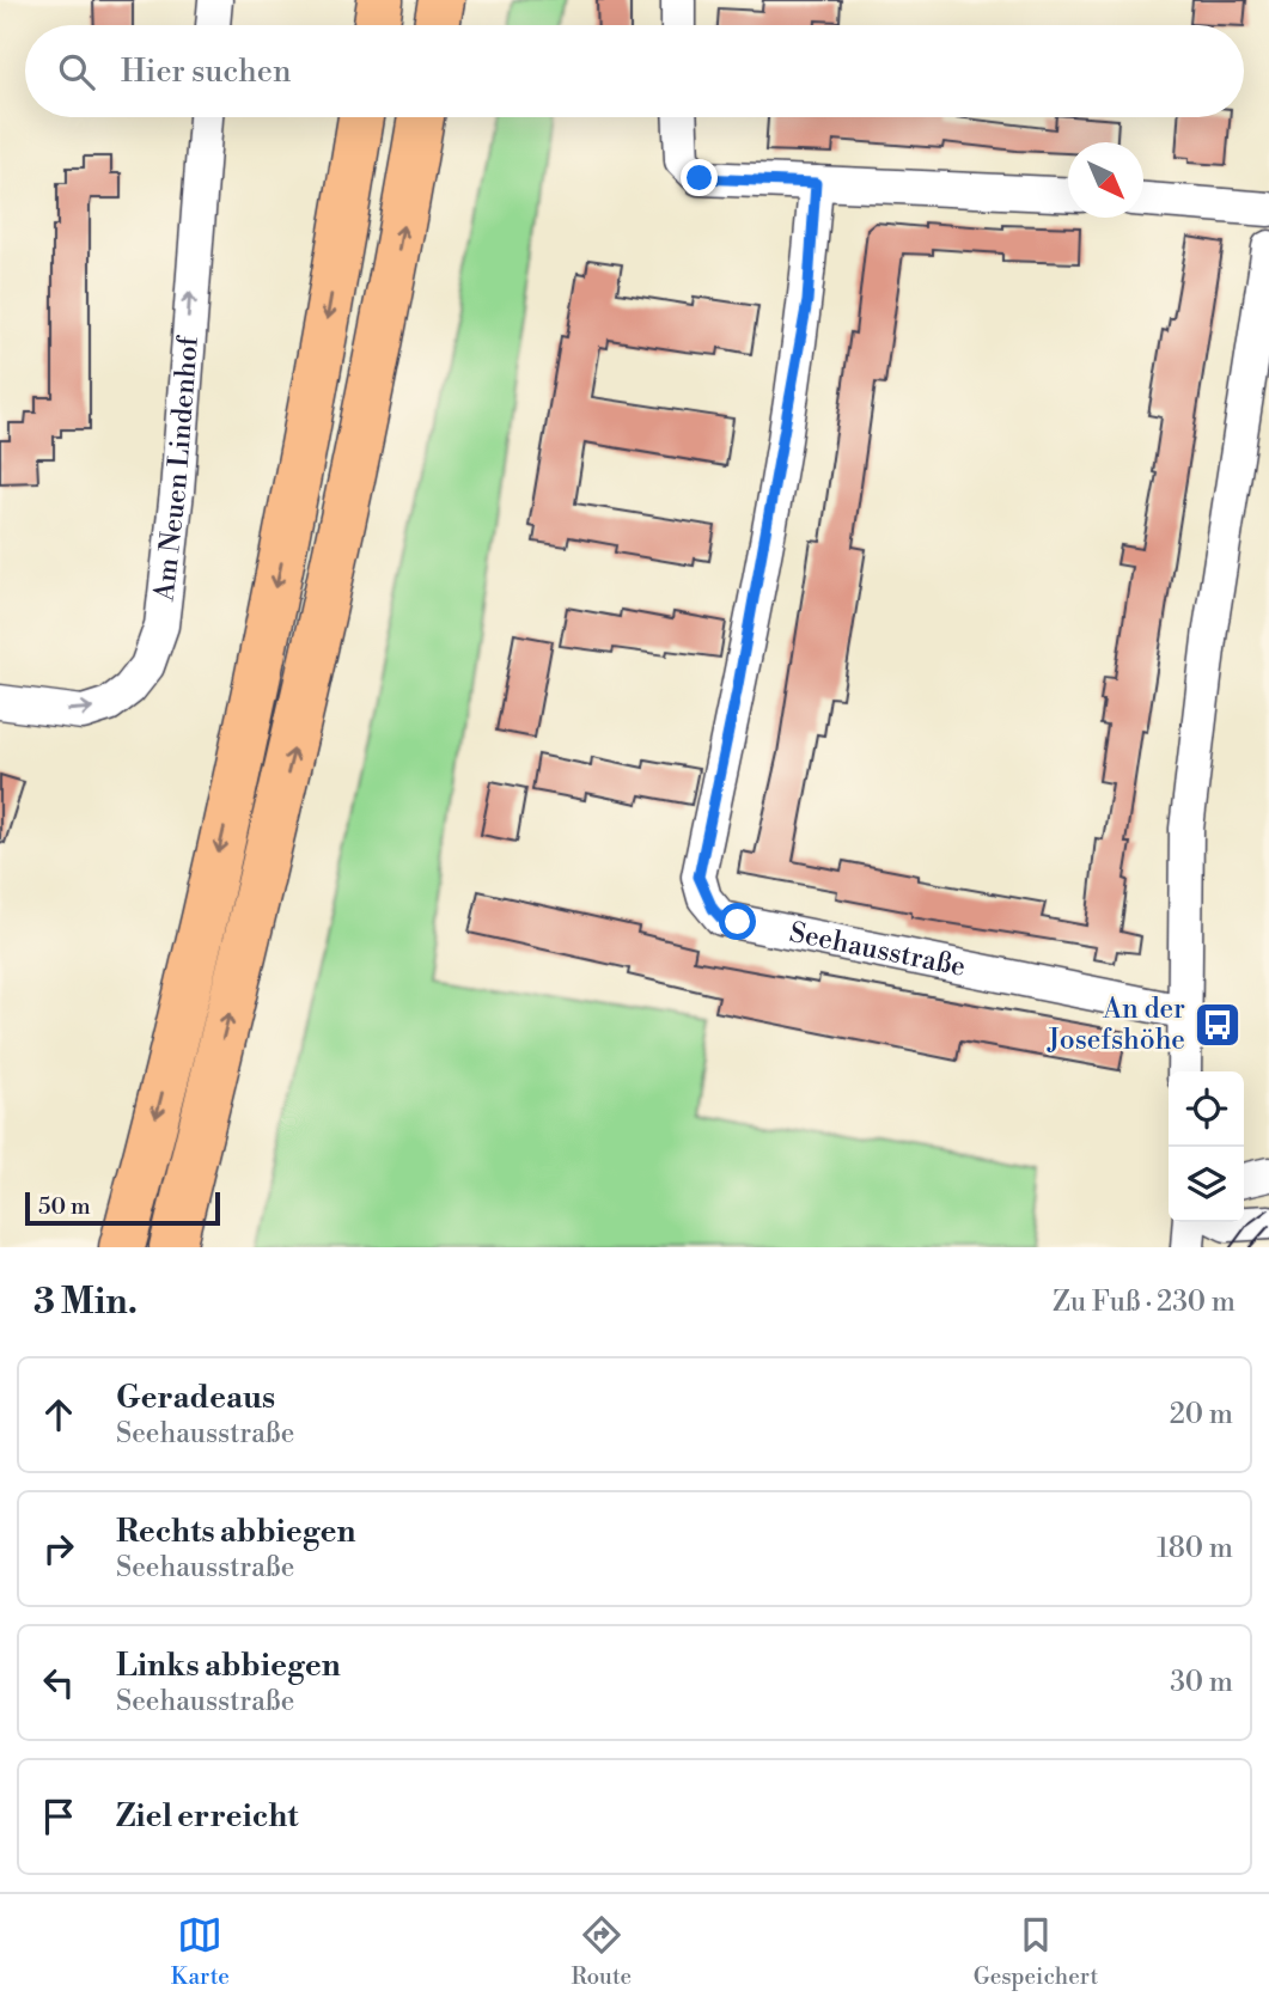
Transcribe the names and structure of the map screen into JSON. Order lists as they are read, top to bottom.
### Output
{
  "streets": {
    "street": ["Am Neuen Lindenhof", "Seehausstraße"]
  },
  "one_way": ["Am Neuen Lindenhof"],
  "places": {
    "bus stop": ["An der Josefshöhe"]
  },
  "scale_bar": "50 m",
  "north": "bottom right",
  "page": {
    "search": "Hier suchen",
    "scale": "50 m",
    "heading": ["3 Min.", "Zu Fuß · 230 m"],
    "list": [
      ["Geradeaus", "Seehausstraße", "20 m"],
      ["Rechts abbiegen", "Seehausstraße", "180 m"],
      ["Links abbiegen", "Seehausstraße", "30 m"],
      "Ziel erreicht"
    ],
    "nav": ["Karte", "Route", "Gespeichert"]
  }
}
